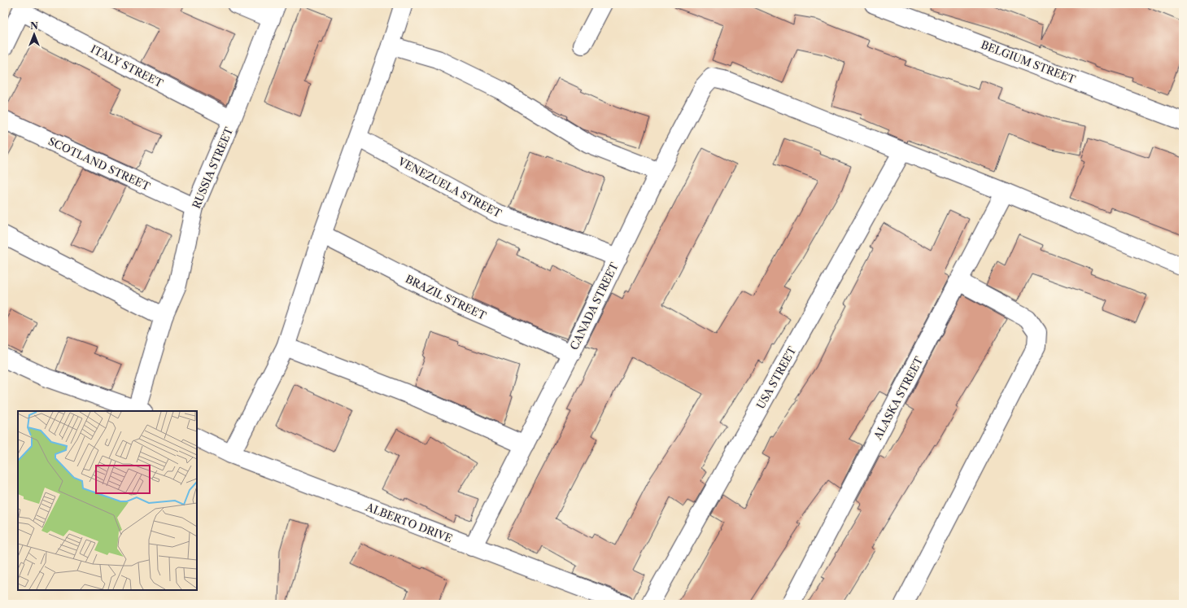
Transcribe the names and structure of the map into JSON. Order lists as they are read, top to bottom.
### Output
{
  "streets": {
    "street": [
      "BELGIUM STREET",
      "ITALY STREET",
      "SCOTLAND STREET",
      "RUSSIA STREET",
      "VENEZUELA STREET",
      "BRAZIL STREET",
      "CANADA STREET",
      "USA STREET",
      "ALASKA STREET",
      "ALBERTO DRIVE"
    ]
  },
  "crossings": [
    ["ITALY STREET", "RUSSIA STREET"],
    ["SCOTLAND STREET", "RUSSIA STREET"],
    ["VENEZUELA STREET", "CANADA STREET"],
    ["BRAZIL STREET", "CANADA STREET"],
    ["CANADA STREET", "USA STREET"],
    ["CANADA STREET", "ALBERTO DRIVE"]
  ],
  "north": "top"
}
